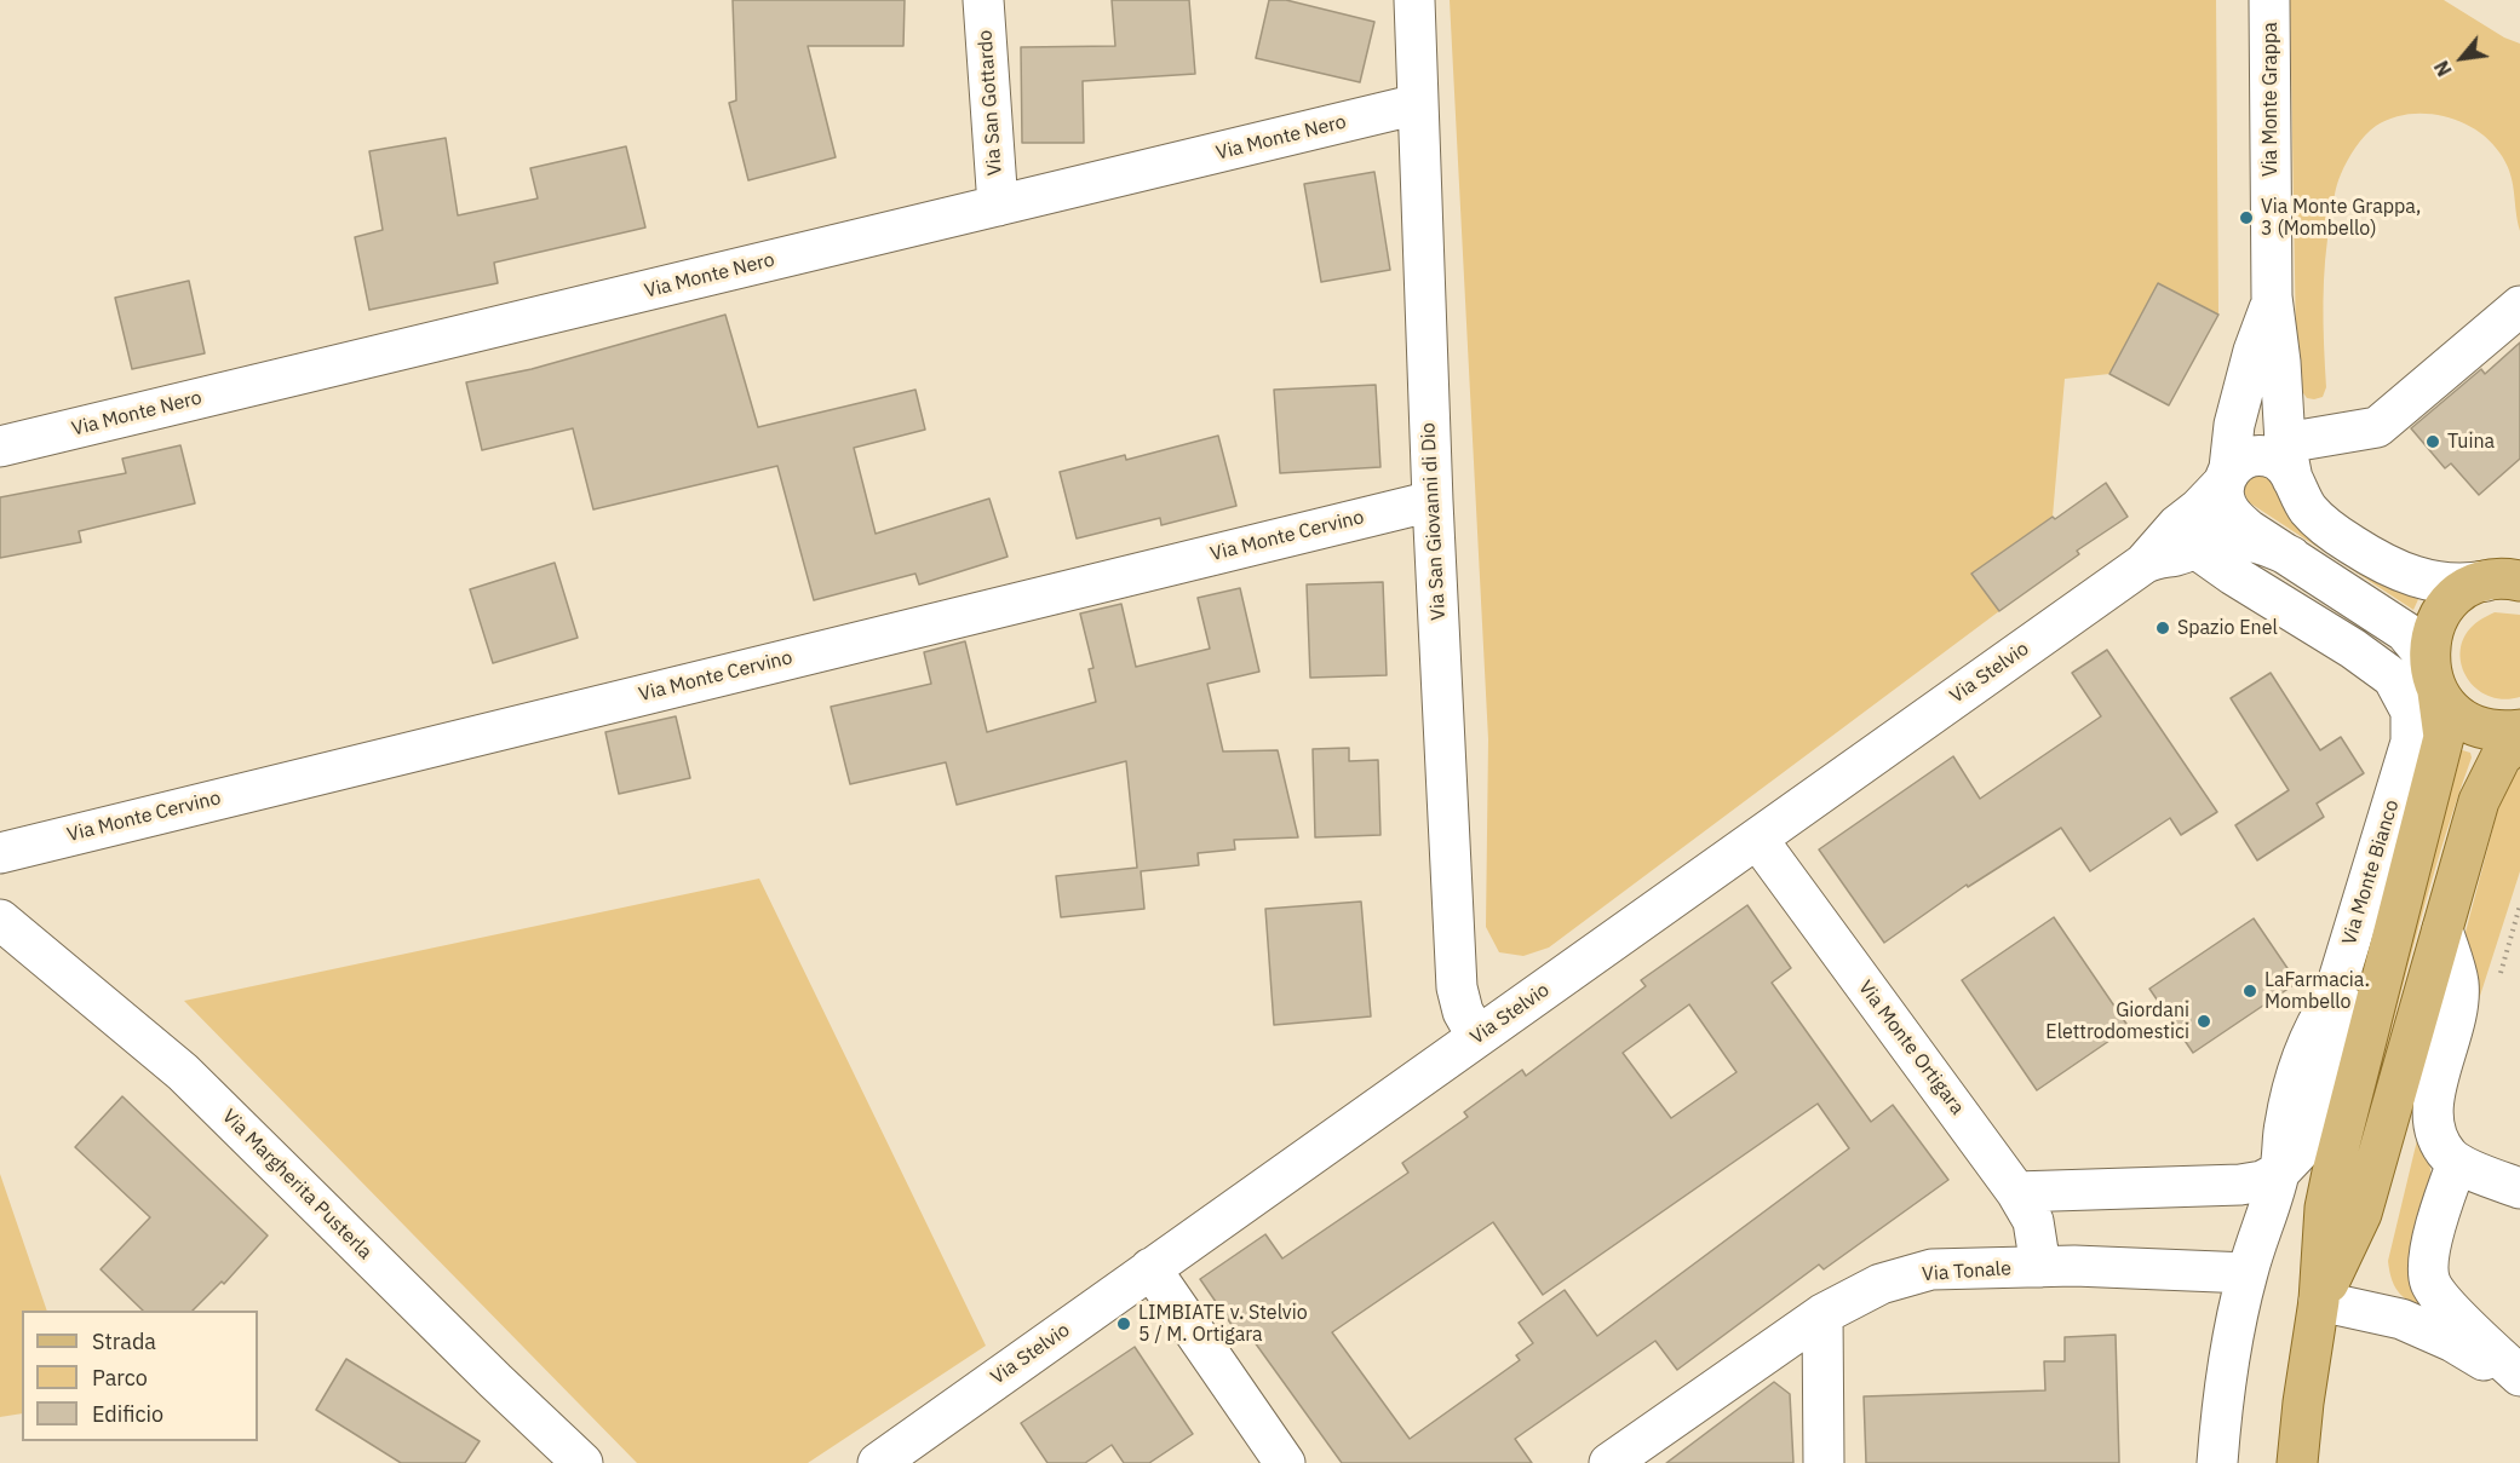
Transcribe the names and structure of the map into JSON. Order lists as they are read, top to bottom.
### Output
{
  "streets": {
    "main road": ["Via Monte Bianco"],
    "street": [
      "Via Monte Grappa",
      "Via San Gottardo",
      "Via Monte Nero",
      "Via San Giovanni di Dio",
      "Via Monte Cervino",
      "Via Stelvio",
      "Via Monte Ortigara",
      "Via Margherita Pusterla",
      "Via Tonale"
    ]
  },
  "crossings": [
    ["Via Monte Grappa", "Via Stelvio"],
    ["Via Monte Grappa", "Via Monte Bianco"],
    ["Via San Gottardo", "Via Monte Nero"],
    ["Via Monte Nero", "Via San Giovanni di Dio"],
    ["Via San Giovanni di Dio", "Via Monte Cervino"],
    ["Via San Giovanni di Dio", "Via Stelvio"],
    ["Via Stelvio", "Via Monte Bianco"],
    ["Via Stelvio", "Via Monte Ortigara"],
    ["Via Monte Bianco", "Via Tonale"],
    ["Via Monte Ortigara", "Via Tonale"]
  ],
  "places": [
    "Via Monte Grappa, 3 (Mombello)",
    "Tuina",
    "Spazio Enel",
    "LaFarmacia. Mombello",
    "Giordani Elettrodomestici",
    "LIMBIATE v. Stelvio 5 / M. Ortigara"
  ],
  "legend": ["Strada", "Parco", "Edificio"],
  "north": "bottom left"
}
